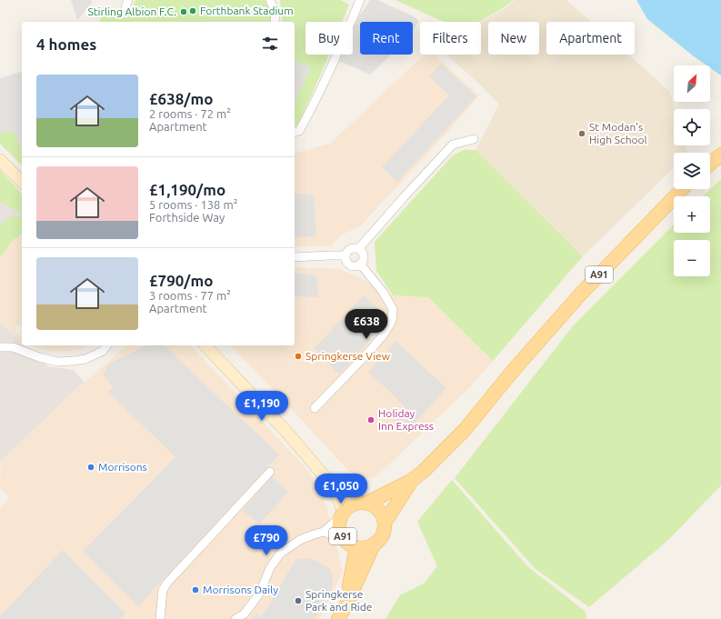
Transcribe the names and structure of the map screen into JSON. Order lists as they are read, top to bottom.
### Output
{
  "streets": {
    "main road": ["A91"]
  },
  "places": [
    "Forthbank Stadium",
    "Stirling Albion F.C.",
    "St Modan's High School",
    "Springkerse View",
    "Holiday Inn Express",
    "Morrisons",
    "Morrisons Daily",
    "Springkerse Park and Ride"
  ],
  "north": "top right",
  "page": {
    "chip": [
      "Buy",
      "Rent",
      "Filters",
      "New",
      "Apartment"
    ],
    "heading": "4 homes",
    "map_buttons": ["+", "−"],
    "list": [
      {
        "name": "£638/mo",
        "note": "2 rooms · 72 m² · Apartment"
      },
      {
        "name": "£1,190/mo",
        "note": "5 rooms · 138 m² · Forthside Way"
      },
      {
        "name": "£790/mo",
        "note": "3 rooms · 77 m² · Apartment"
      }
    ],
    "price": [
      "£638",
      "£1,190",
      "£1,050",
      "£790"
    ]
  }
}
